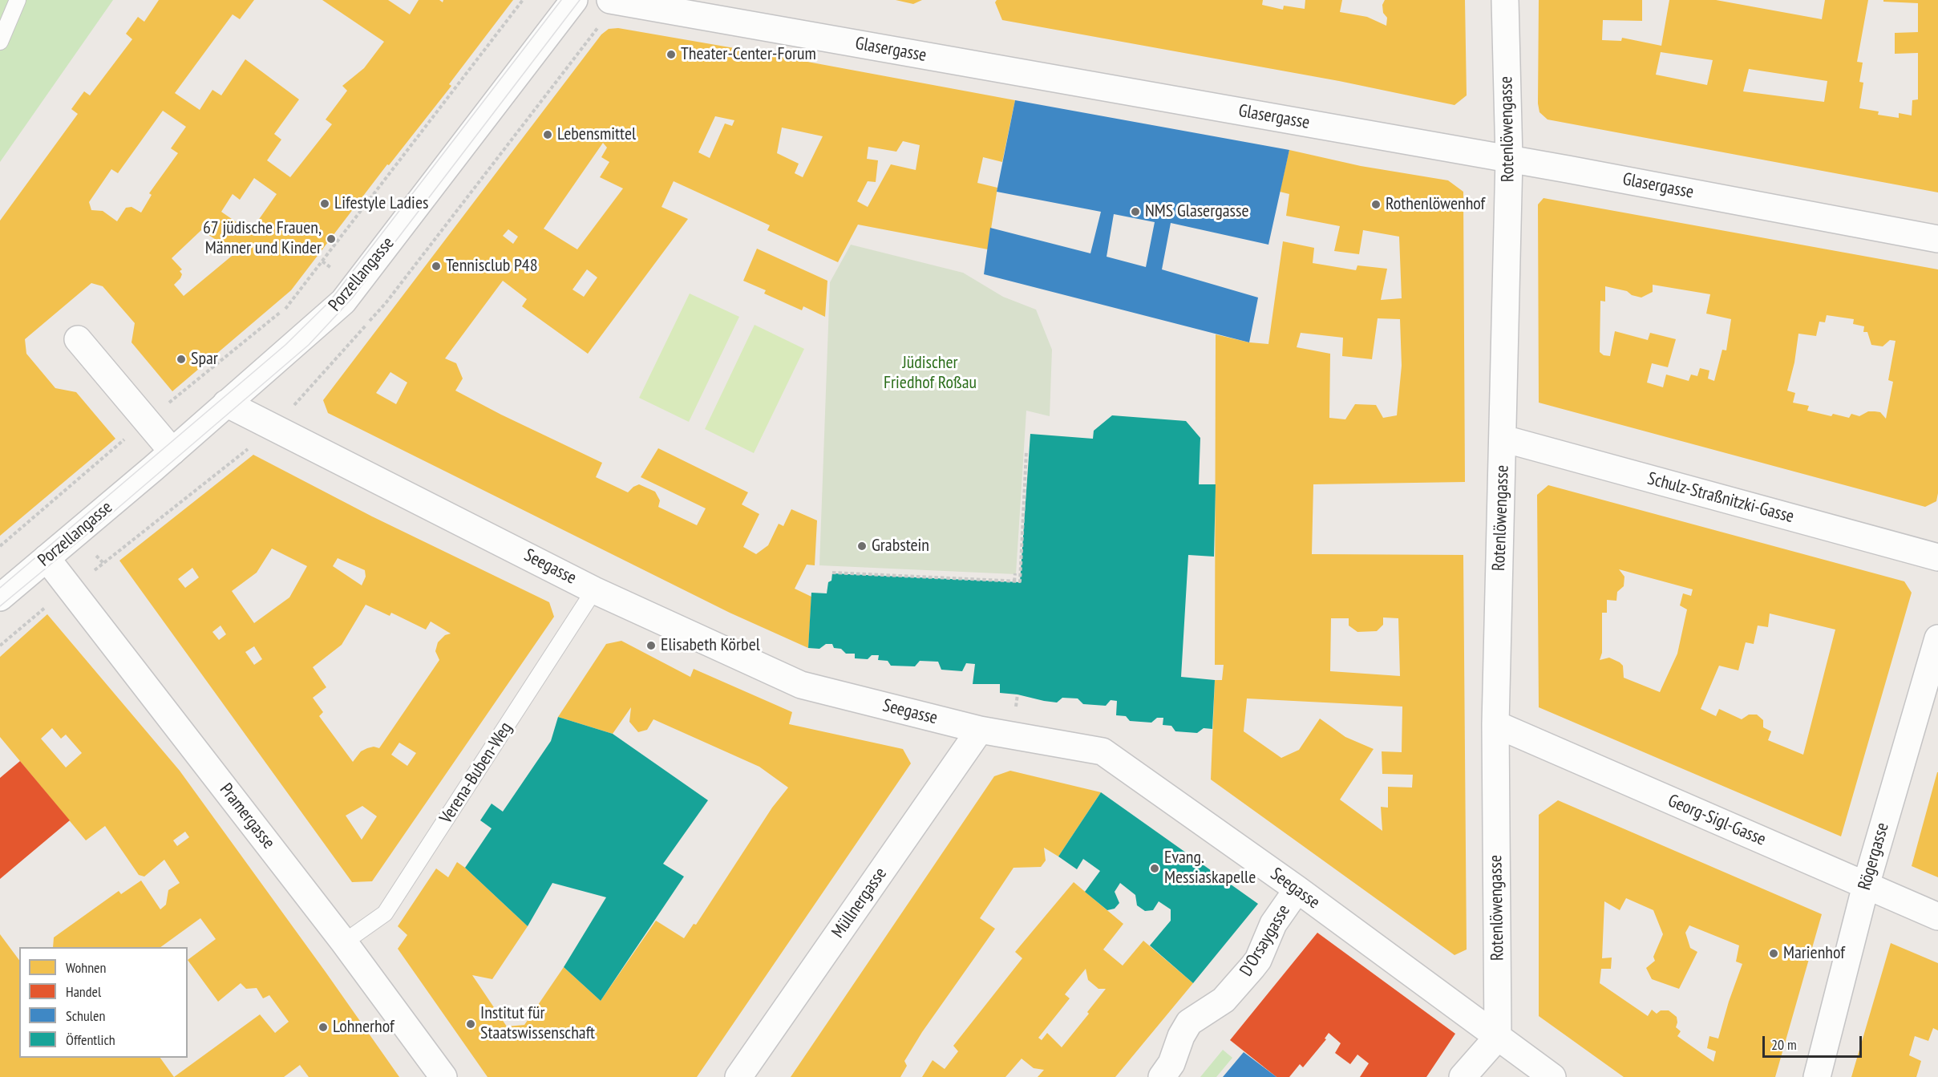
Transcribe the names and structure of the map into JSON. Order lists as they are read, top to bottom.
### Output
{
  "streets": {
    "street": [
      "Glasergasse",
      "Rotenlöwengasse",
      "Porzellangasse",
      "Schulz-Straßnitzki-Gasse",
      "Seegasse",
      "Pramergasse",
      "Georg-Sigl-Gasse",
      "Rögergasse",
      "Müllnergasse",
      "D'Orsaygasse"
    ],
    "lane": ["Verena-Buben-Weg"]
  },
  "crossings": [
    ["Glasergasse", "Rotenlöwengasse"],
    ["Rotenlöwengasse", "Schulz-Straßnitzki-Gasse"],
    ["Rotenlöwengasse", "Seegasse"],
    ["Rotenlöwengasse", "Georg-Sigl-Gasse"],
    ["Porzellangasse", "Seegasse"],
    ["Porzellangasse", "Pramergasse"],
    ["Seegasse", "Verena-Buben-Weg"],
    ["Seegasse", "Müllnergasse"],
    ["Seegasse", "D'Orsaygasse"],
    ["Verena-Buben-Weg", "Pramergasse"],
    ["Georg-Sigl-Gasse", "Rögergasse"]
  ],
  "parks": ["Jüdischer Friedhof Roßau"],
  "places": [
    "Theater-Center-Forum",
    "Lebensmittel",
    "Lifestyle Ladies",
    "Rothenlöwenhof",
    "NMS Glasergasse",
    "67 jüdische Frauen, Männer und Kinder",
    "Tennisclub P48",
    "Spar",
    "Grabstein",
    "Elisabeth Körbel",
    "Evang. Messiaskapelle",
    "Marienhof",
    "Institut für Staatswissenschaft",
    "Lohnerhof"
  ],
  "legend": [
    "Wohnen",
    "Handel",
    "Schulen",
    "Öffentlich"
  ],
  "scale_bar": "20 m"
}
